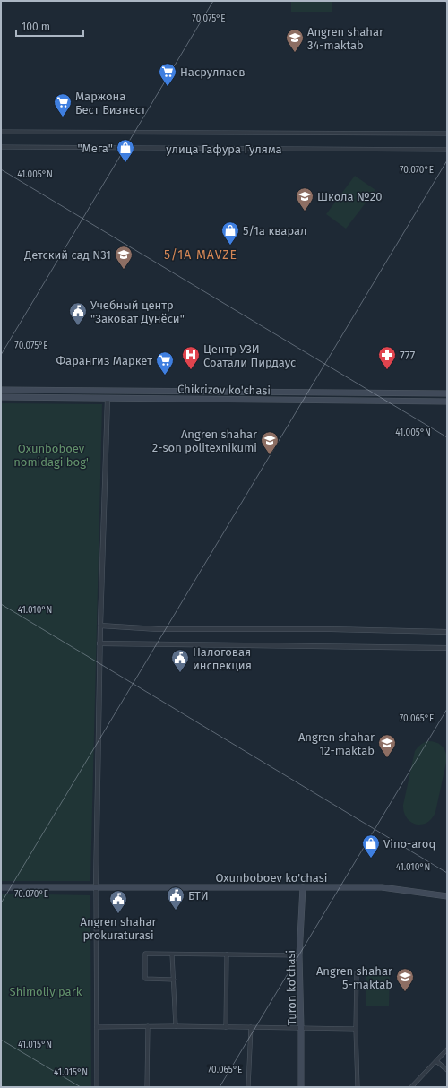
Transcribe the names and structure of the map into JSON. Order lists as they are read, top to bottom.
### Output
{
  "streets": {
    "main road": ["Chikrizov ko'chasi", "Oxunboboev ko'chasi", "Turon ko'chasi"],
    "street": ["улица Гафура Гуляма"]
  },
  "crossings": [
    ["Oxunboboev ko'chasi", "Turon ko'chasi"]
  ],
  "districts": ["5/1A MAVZE"],
  "parks": ["Oxunboboev nomidagi bog'", "Shimoliy park"],
  "places": {
    "school or university": [
      "Angren shahar 34-maktab",
      "Школа №20",
      "Детский сад N31",
      "Angren shahar 2-son politexnikumi",
      "Angren shahar 12-maktab",
      "Angren shahar 5-maktab"
    ],
    "supermarket": ["Насруллаев", "Маржона Бест Бизнест", "Фарангиз Маркет"],
    "shop": ["\"Мега\"", "5/1а кварал", "Vino-aroq"],
    "public building": [
      "Учебный центр \"Заковат Дунёси\"",
      "Налоговая инспекция",
      "БТИ",
      "Angren shahar prokuraturasi"
    ],
    "hospital": ["Центр УЗИ Соатали Пирдаус"],
    "pharmacy": ["777"]
  },
  "scale_bar": "100 m",
  "coordinates": [
    "70.075°E",
    "70.070°E",
    "41.005°N",
    "41.010°N",
    "70.065°E",
    "41.015°N"
  ]
}
